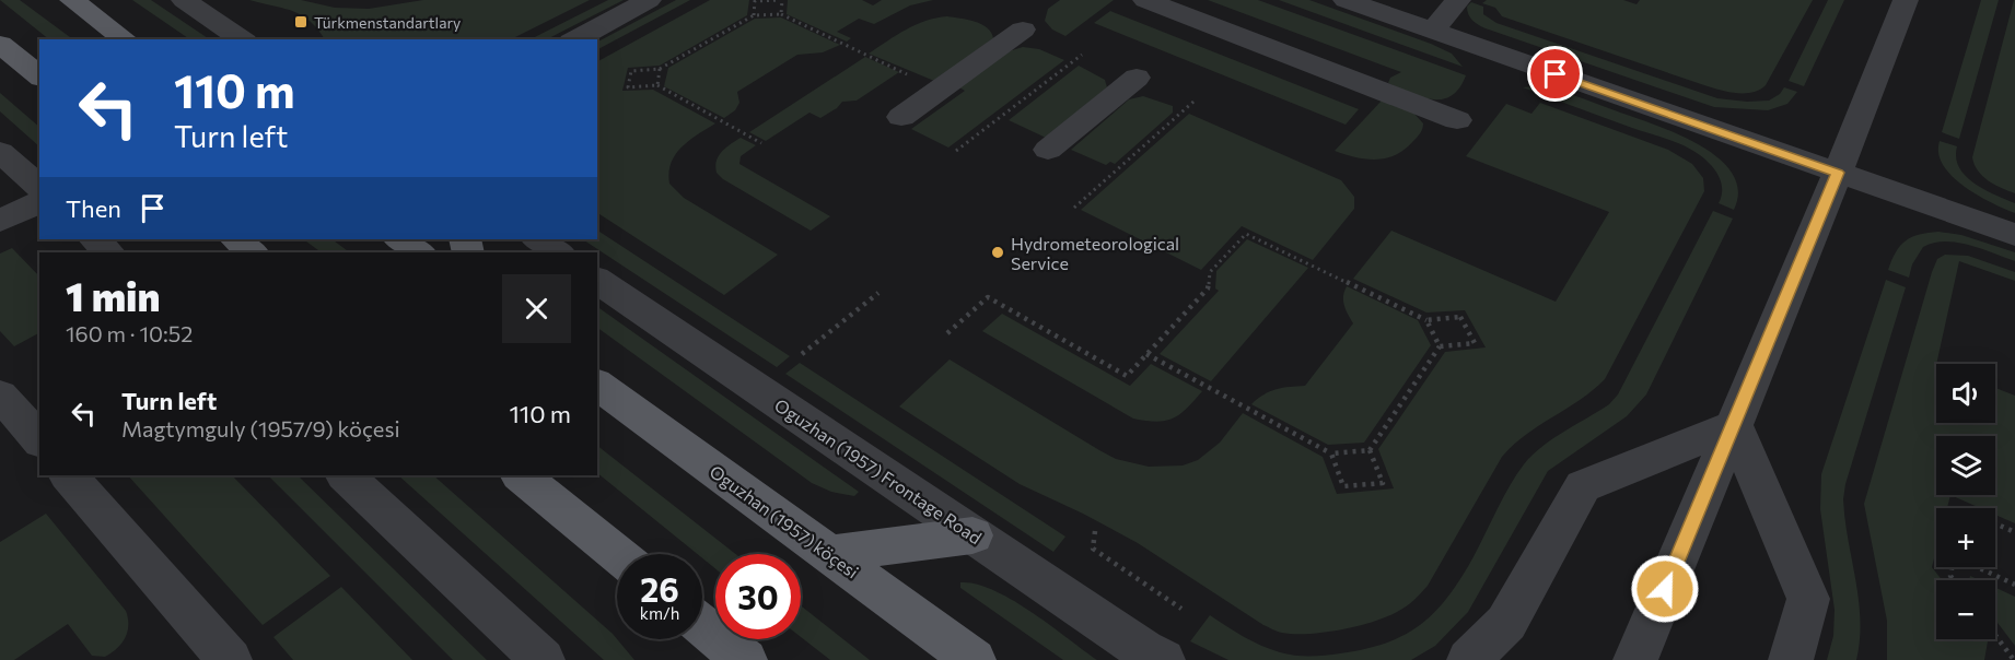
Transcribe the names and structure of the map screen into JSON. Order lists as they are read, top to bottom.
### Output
{
  "streets": {
    "main road": ["Oguzhan (1957) köçesi"],
    "street": ["Oguzhan (1957) Frontage Road"]
  },
  "places": {
    "transit": ["Türkmenstandartlary"],
    "other": ["Hydrometeorological Service"]
  },
  "page": {
    "turn": ["110 m", "Turn left"],
    "then": "Then",
    "heading": ["1 min", "160 m · 10:52"],
    "map_buttons": ["+", "−"],
    "list": [
      {
        "name": "Turn left",
        "note": "Magtymguly (1957/9) köçesi",
        "value": "110 m"
      }
    ],
    "speed": "26 km/h",
    "limit": "30"
  }
}
